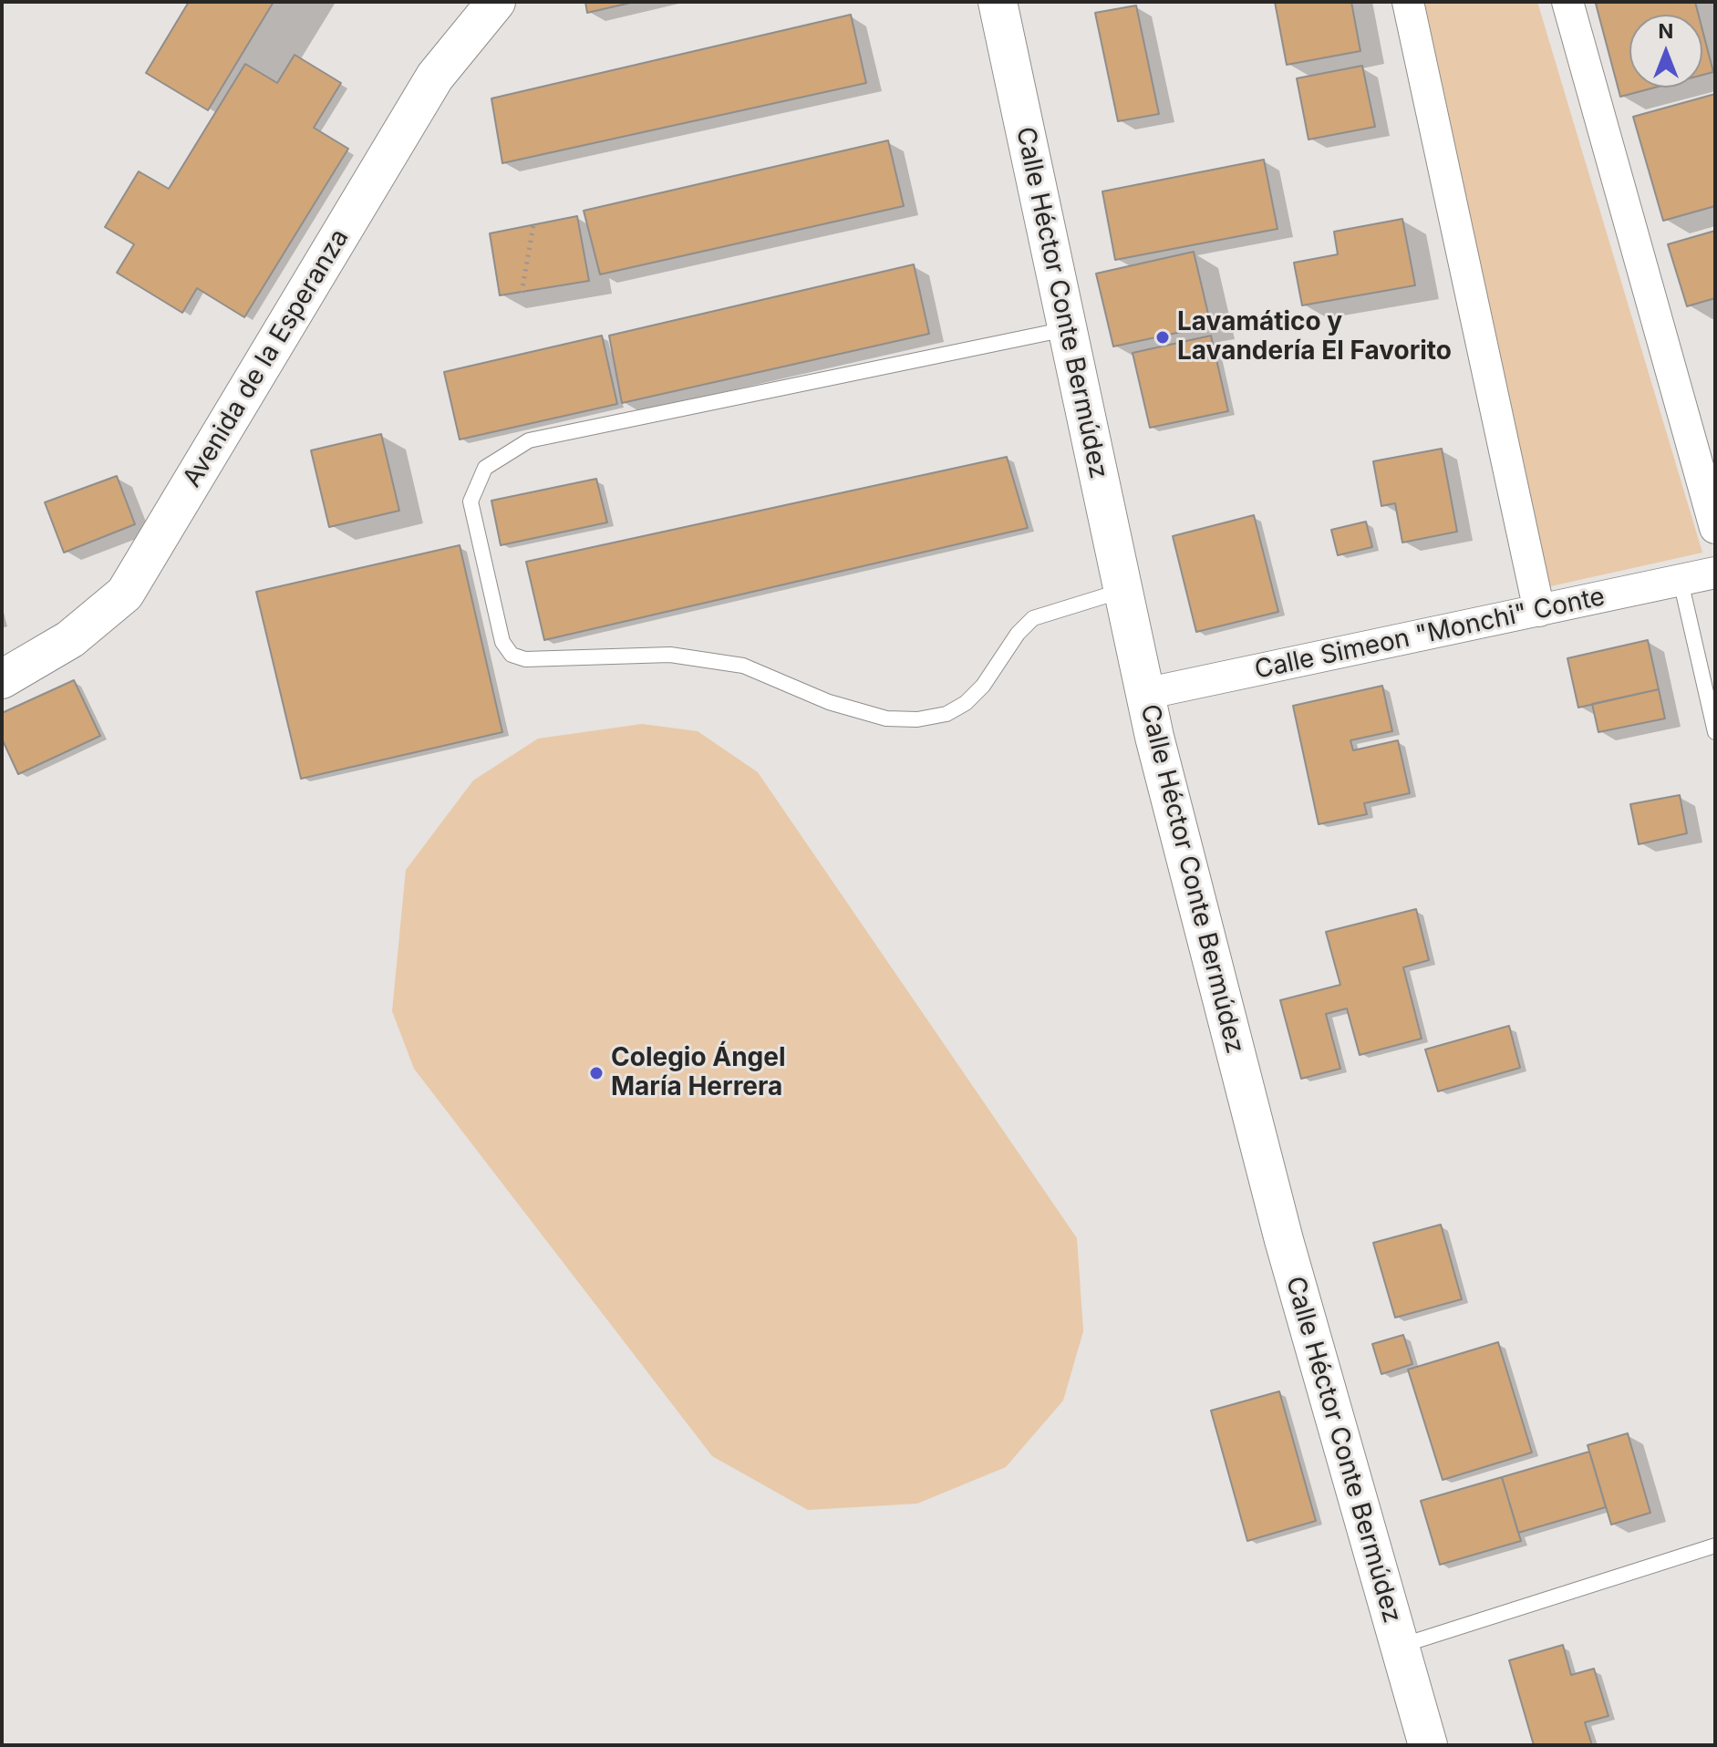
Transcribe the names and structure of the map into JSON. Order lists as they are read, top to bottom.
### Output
{
  "streets": {
    "street": ["Calle Héctor Conte Bermúdez", "Avenida de la Esperanza", "Calle Simeon \"Monchi\" Conte"]
  },
  "crossings": [
    ["Calle Héctor Conte Bermúdez", "Calle Simeon \"Monchi\" Conte"]
  ],
  "places": ["Lavamático y Lavandería El Favorito", "Colegio Ángel María Herrera"],
  "north": "top"
}
